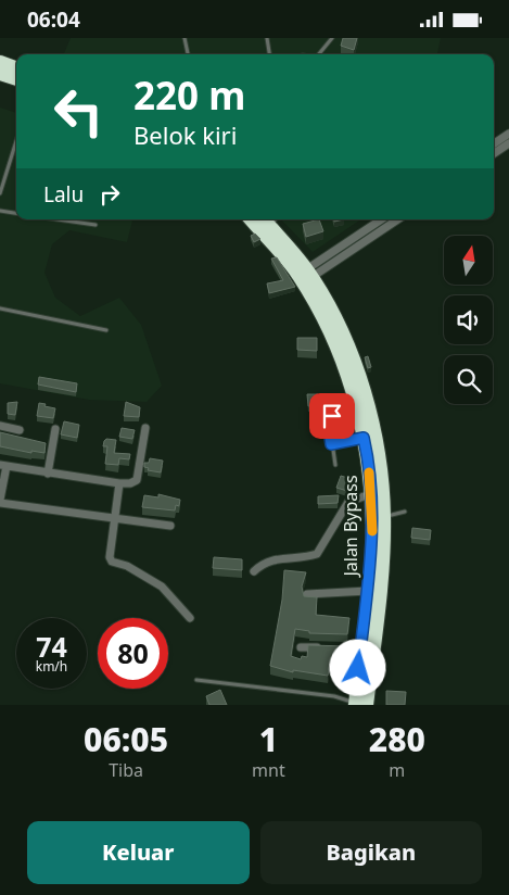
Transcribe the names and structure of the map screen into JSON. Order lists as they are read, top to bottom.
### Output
{
  "streets": {
    "highway": ["Jalan Bypass"]
  },
  "north": "top",
  "page": {
    "status": "06:04",
    "turn": ["220 m", "Belok kiri"],
    "then": "Lalu",
    "speed": "74 km/h",
    "limit": "80",
    "eta": [
      "06:05",
      "Tiba",
      "1",
      "mnt",
      "280",
      "m"
    ],
    "buttons": ["Keluar", "Bagikan"]
  }
}
